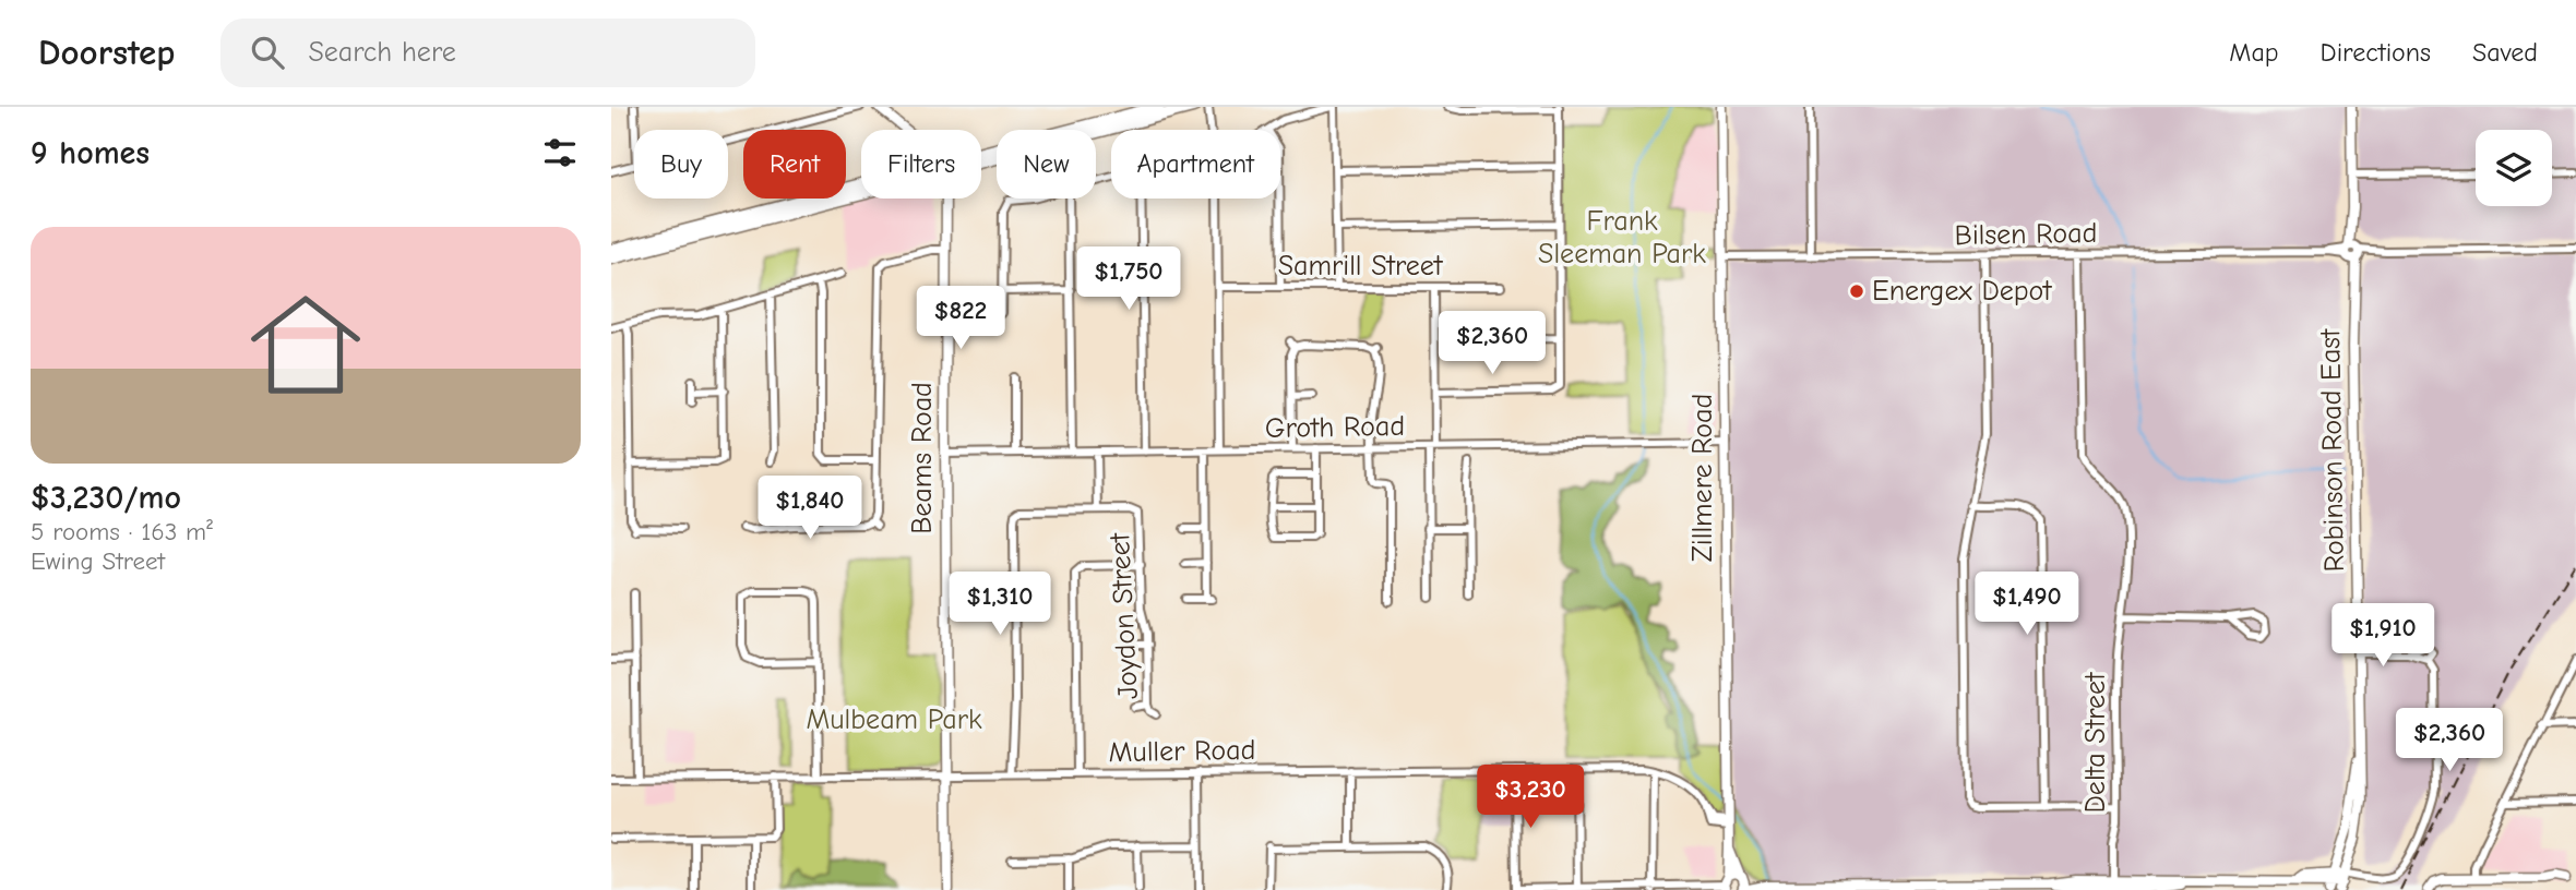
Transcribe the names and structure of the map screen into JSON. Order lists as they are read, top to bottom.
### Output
{
  "streets": {
    "main road": ["Robinson Road East", "Beams Road", "Zillmere Road"],
    "street": [
      "Bilsen Road",
      "Samrill Street",
      "Groth Road",
      "Joydon Street",
      "Delta Street",
      "Muller Road"
    ]
  },
  "crossings": [
    ["Bilsen Road", "Robinson Road East"],
    ["Bilsen Road", "Zillmere Road"],
    ["Bilsen Road", "Delta Street"],
    ["Groth Road", "Beams Road"],
    ["Groth Road", "Zillmere Road"],
    ["Beams Road", "Muller Road"],
    ["Zillmere Road", "Muller Road"]
  ],
  "parks": ["Frank Sleeman Park", "Mulbeam Park"],
  "places": ["Energex Depot"],
  "page": {
    "header": "Doorstep",
    "search": "Search here",
    "nav": ["Map", "Directions", "Saved"],
    "heading": "9 homes",
    "chip": [
      "Buy",
      "Rent",
      "Filters",
      "New",
      "Apartment"
    ],
    "list": [
      {
        "name": "$3,230/mo",
        "note": "5 rooms · 163 m² · Ewing Street"
      }
    ],
    "price": [
      "$1,750",
      "$822",
      "$2,360",
      "$1,840",
      "$1,310",
      "$1,490",
      "$1,910",
      "$2,360",
      "$3,230"
    ]
  }
}
